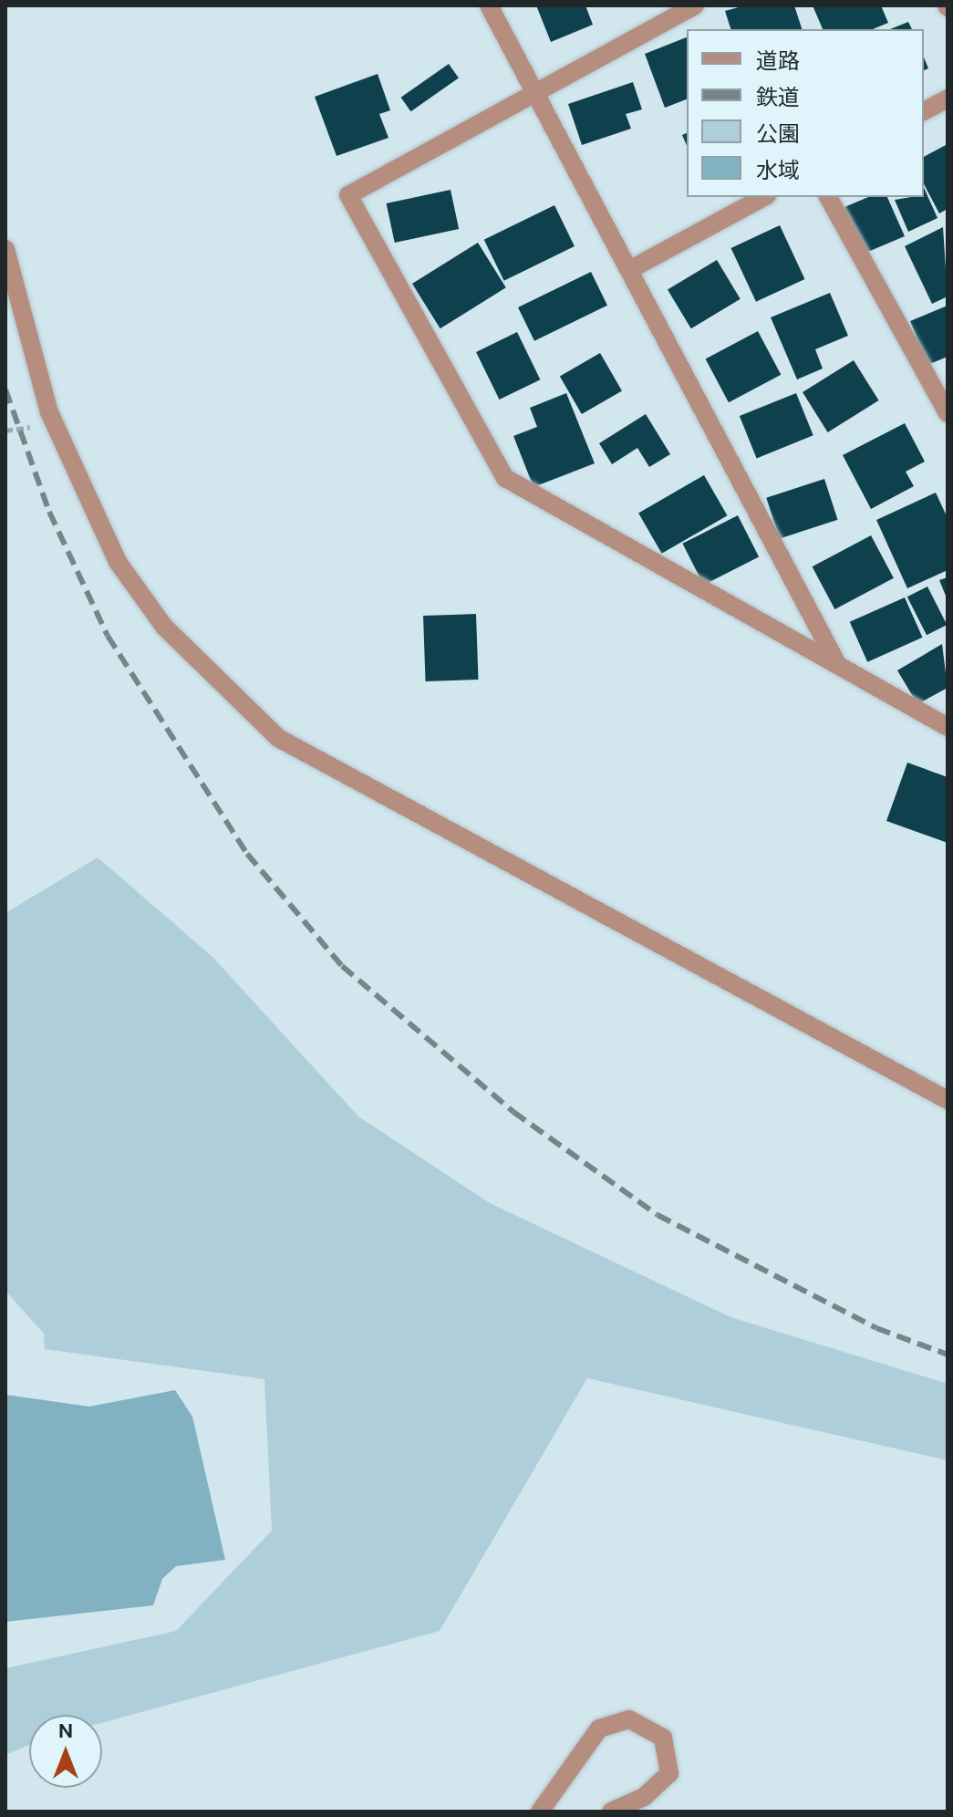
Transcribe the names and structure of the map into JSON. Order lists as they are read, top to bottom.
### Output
{
  "legend": [
    "道路",
    "鉄道",
    "公園",
    "水域"
  ],
  "north": "top"
}
